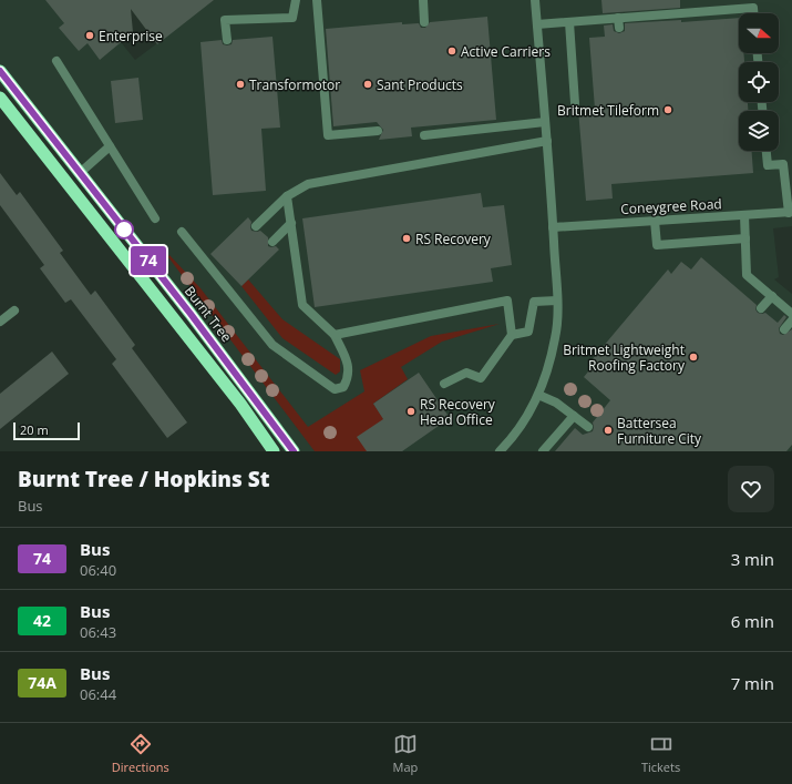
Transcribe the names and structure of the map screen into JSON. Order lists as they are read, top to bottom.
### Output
{
  "streets": {
    "highway": ["Burnt Tree"],
    "street": ["Coneygree Road"]
  },
  "places": [
    "Enterprise",
    "Active Carriers",
    "Transformotor",
    "Sant Products",
    "Britmet Tileform",
    "RS Recovery",
    "Britmet Lightweight Roofing Factory",
    "RS Recovery Head Office",
    "Battersea Furniture City"
  ],
  "lines": ["bus line 74"],
  "scale_bar": "20 m",
  "north": "right",
  "page": {
    "on_map": "74",
    "scale": "20 m",
    "heading": ["Burnt Tree / Hopkins St", "Bus"],
    "list": [
      {
        "mark": "74",
        "name": "Bus",
        "note": "06:40",
        "value": "3 min"
      },
      {
        "mark": "42",
        "name": "Bus",
        "note": "06:43",
        "value": "6 min"
      },
      {
        "mark": "74A",
        "name": "Bus",
        "note": "06:44",
        "value": "7 min"
      }
    ],
    "tabs": ["Directions", "Map", "Tickets"]
  }
}
